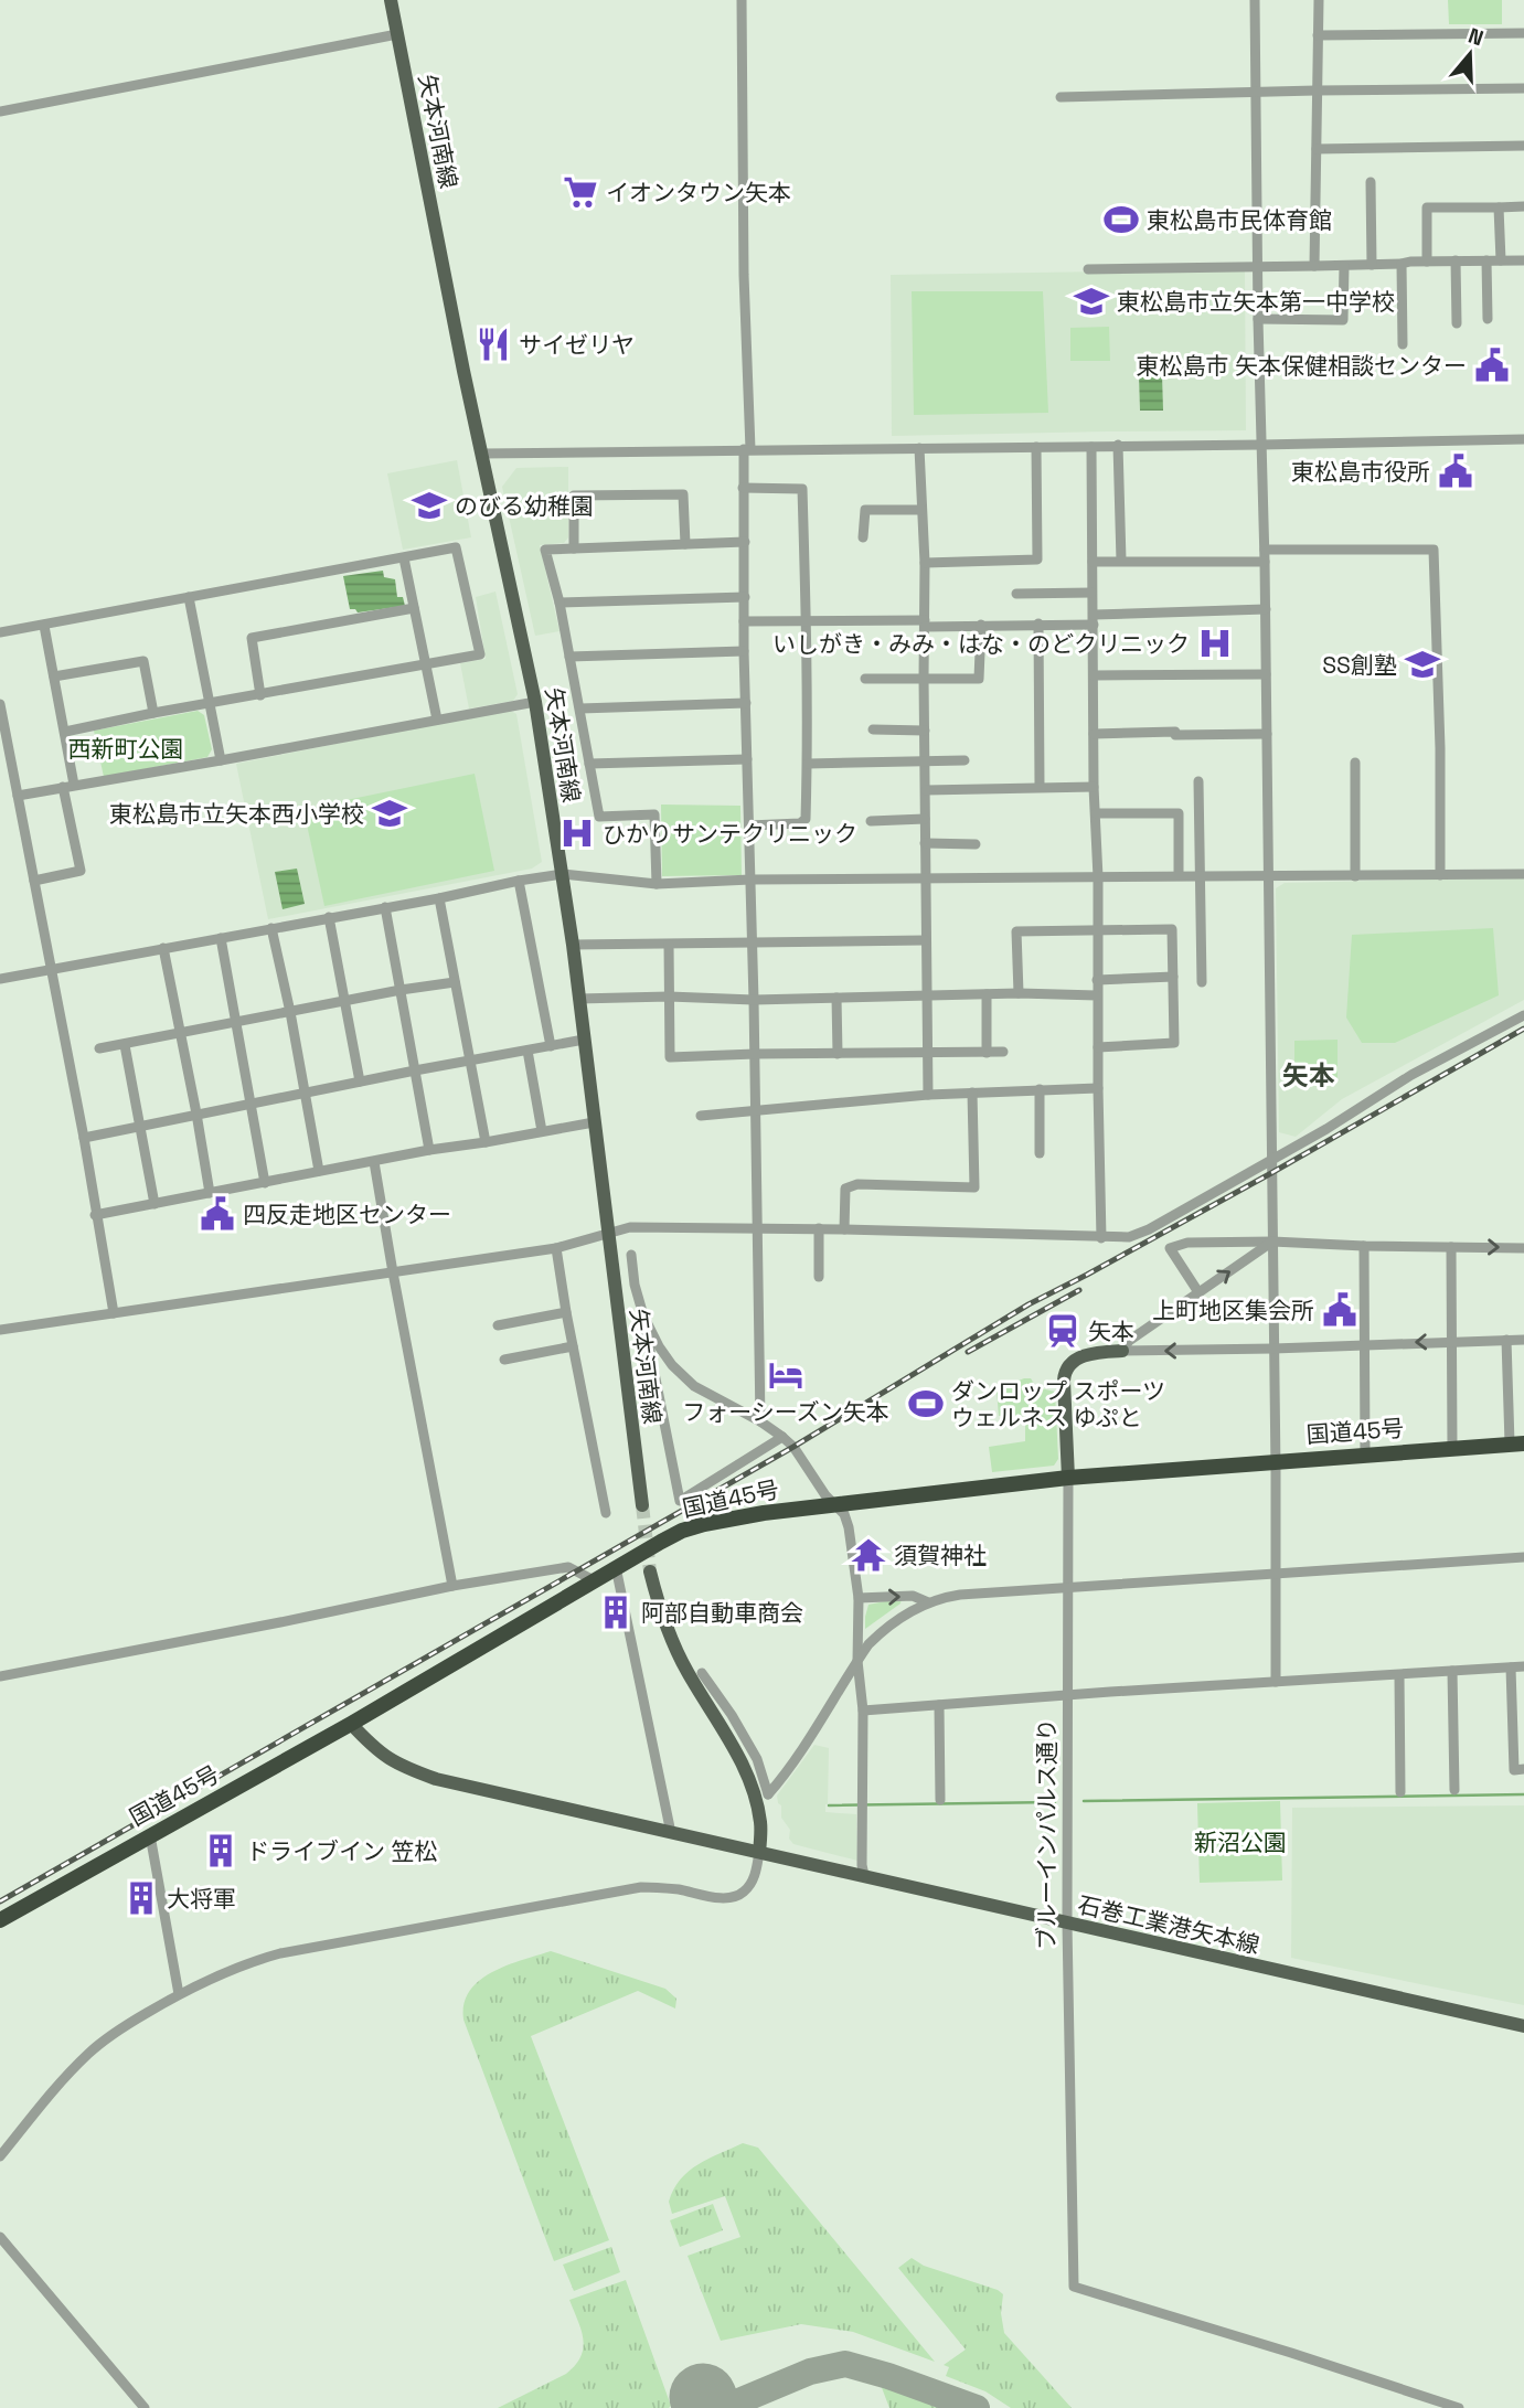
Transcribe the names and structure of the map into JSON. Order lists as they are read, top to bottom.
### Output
{
  "streets": {
    "highway": ["国道45号"],
    "main road": ["矢本河南線", "ブルーインパルス通り", "石巻工業港矢本線"]
  },
  "crossings": [
    ["国道45号", "ブルーインパルス通り"],
    ["ブルーインパルス通り", "石巻工業港矢本線"]
  ],
  "districts": ["矢本"],
  "parks": ["西新町公園", "新沼公園"],
  "places": {
    "supermarket": ["イオンタウン矢本"],
    "sports": ["東松島市民体育館", "ダンロップ スポーツ ウェルネス ゆぷと"],
    "school or university": [
      "東松島市立矢本第一中学校",
      "のびる幼稚園",
      "SS創塾",
      "東松島市立矢本西小学校"
    ],
    "restaurant": ["サイゼリヤ"],
    "public building": [
      "東松島市 矢本保健相談センター",
      "東松島市役所",
      "四反走地区センター",
      "上町地区集会所"
    ],
    "hospital": ["いしがき・みみ・はな・のどクリニック", "ひかりサンテクリニック"],
    "station": ["矢本"],
    "hotel": ["フォーシーズン矢本"],
    "temple": ["須賀神社"],
    "building": ["阿部自動車商会", "ドライブイン 笠松", "大将軍"]
  },
  "north": "top"
}
